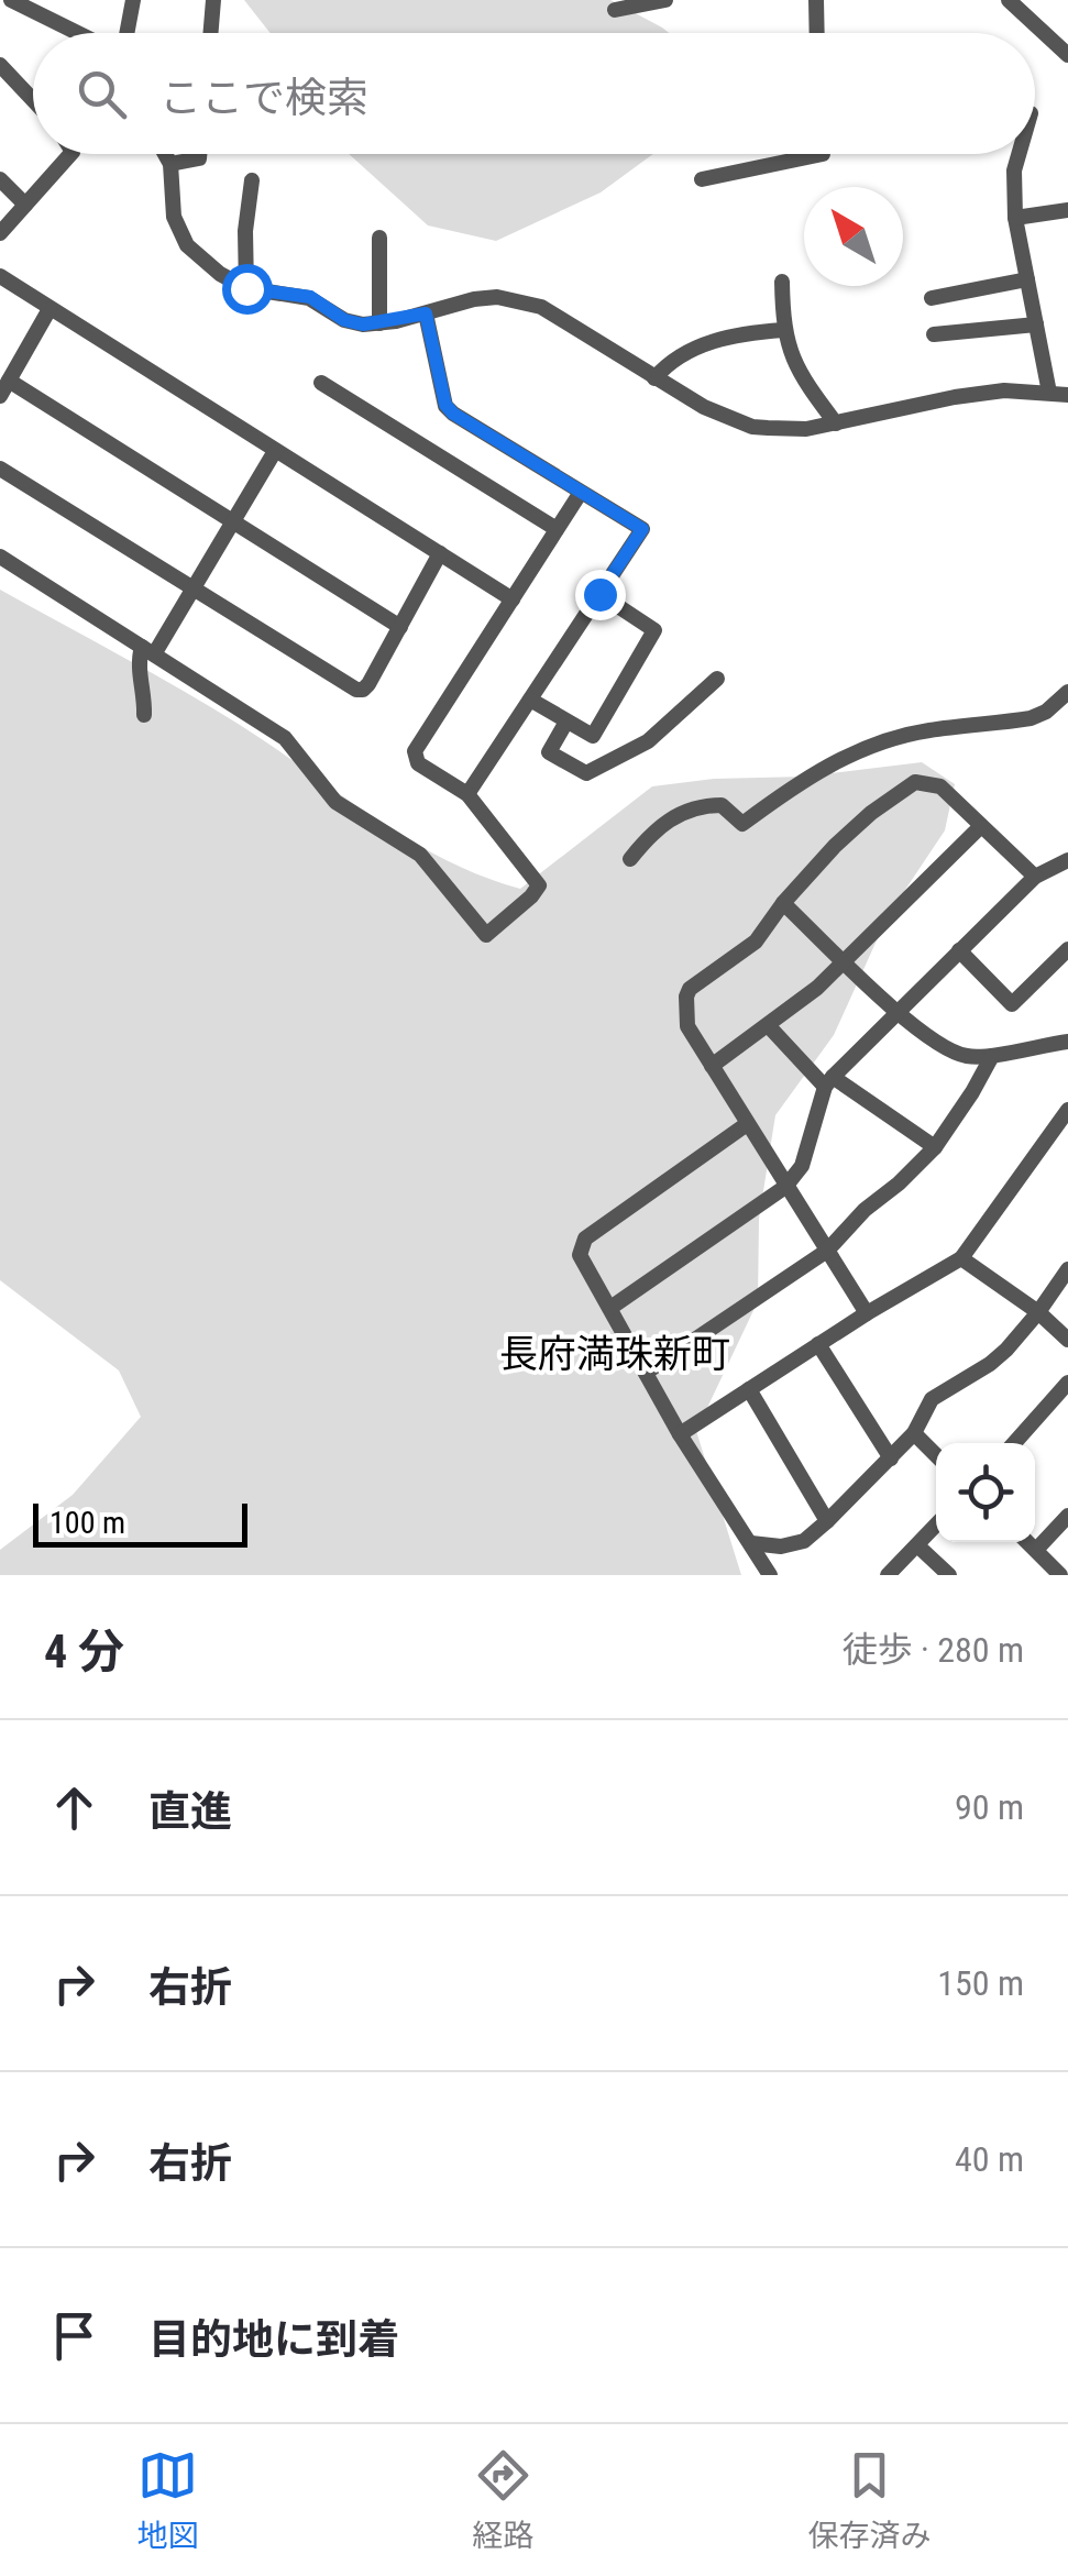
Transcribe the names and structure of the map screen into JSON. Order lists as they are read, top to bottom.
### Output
{
  "districts": ["長府満珠新町"],
  "scale_bar": "100 m",
  "north": "top left",
  "page": {
    "search": "ここで検索",
    "scale": "100 m",
    "heading": ["4 分", "徒歩 · 280 m"],
    "list": [
      ["直進", "90 m"],
      ["右折", "150 m"],
      ["右折", "40 m"],
      "目的地に到着"
    ],
    "nav": ["地図", "経路", "保存済み"]
  }
}
